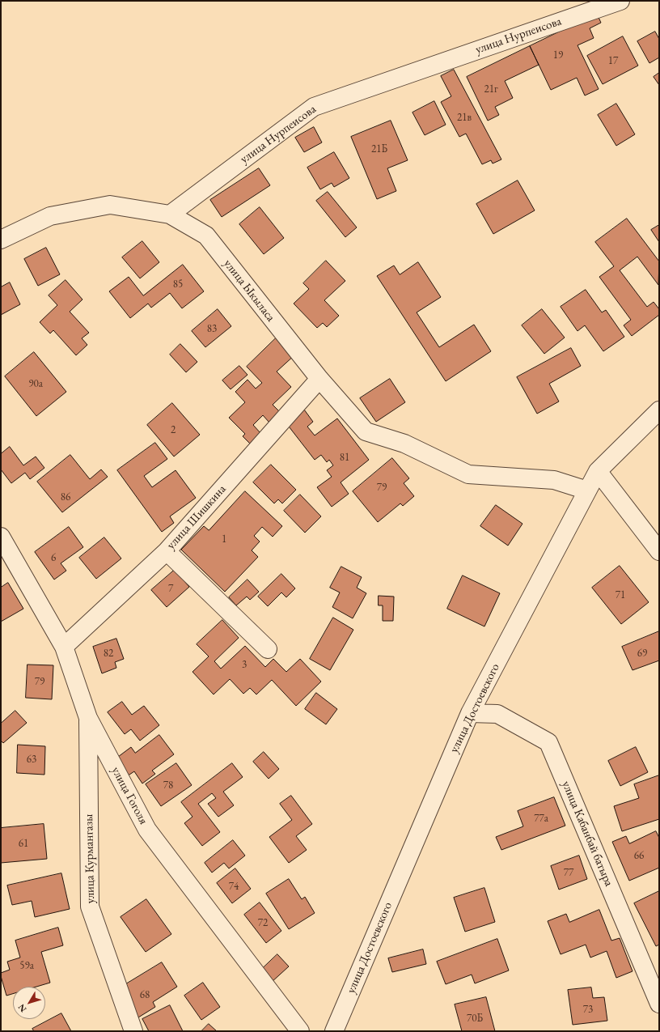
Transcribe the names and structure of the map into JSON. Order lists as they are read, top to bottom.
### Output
{
  "streets": {
    "street": [
      "улица Нурпеисова",
      "улица Ыкыласа",
      "улица Шишкина",
      "улица Достоевского",
      "улица Гоголя",
      "улица Кабанбай батыра",
      "улица Курмангазы"
    ]
  },
  "crossings": [
    ["улица Нурпеисова", "улица Ыкыласа"],
    ["улица Ыкыласа", "улица Шишкина"],
    ["улица Шишкина", "улица Гоголя"],
    ["улица Достоевского", "улица Кабанбай батыра"],
    ["улица Гоголя", "улица Курмангазы"]
  ],
  "house_numbers": [
    "19",
    "17",
    "21г",
    "21в",
    "21Б",
    "85",
    "83",
    "90а",
    "2",
    "81",
    "79",
    "86",
    "1",
    "6",
    "7",
    "71",
    "82",
    "69",
    "3",
    "79",
    "63",
    "78",
    "77а",
    "61",
    "66",
    "77",
    "74",
    "72",
    "59а",
    "68",
    "73",
    "70Б"
  ],
  "north": "bottom left"
}
